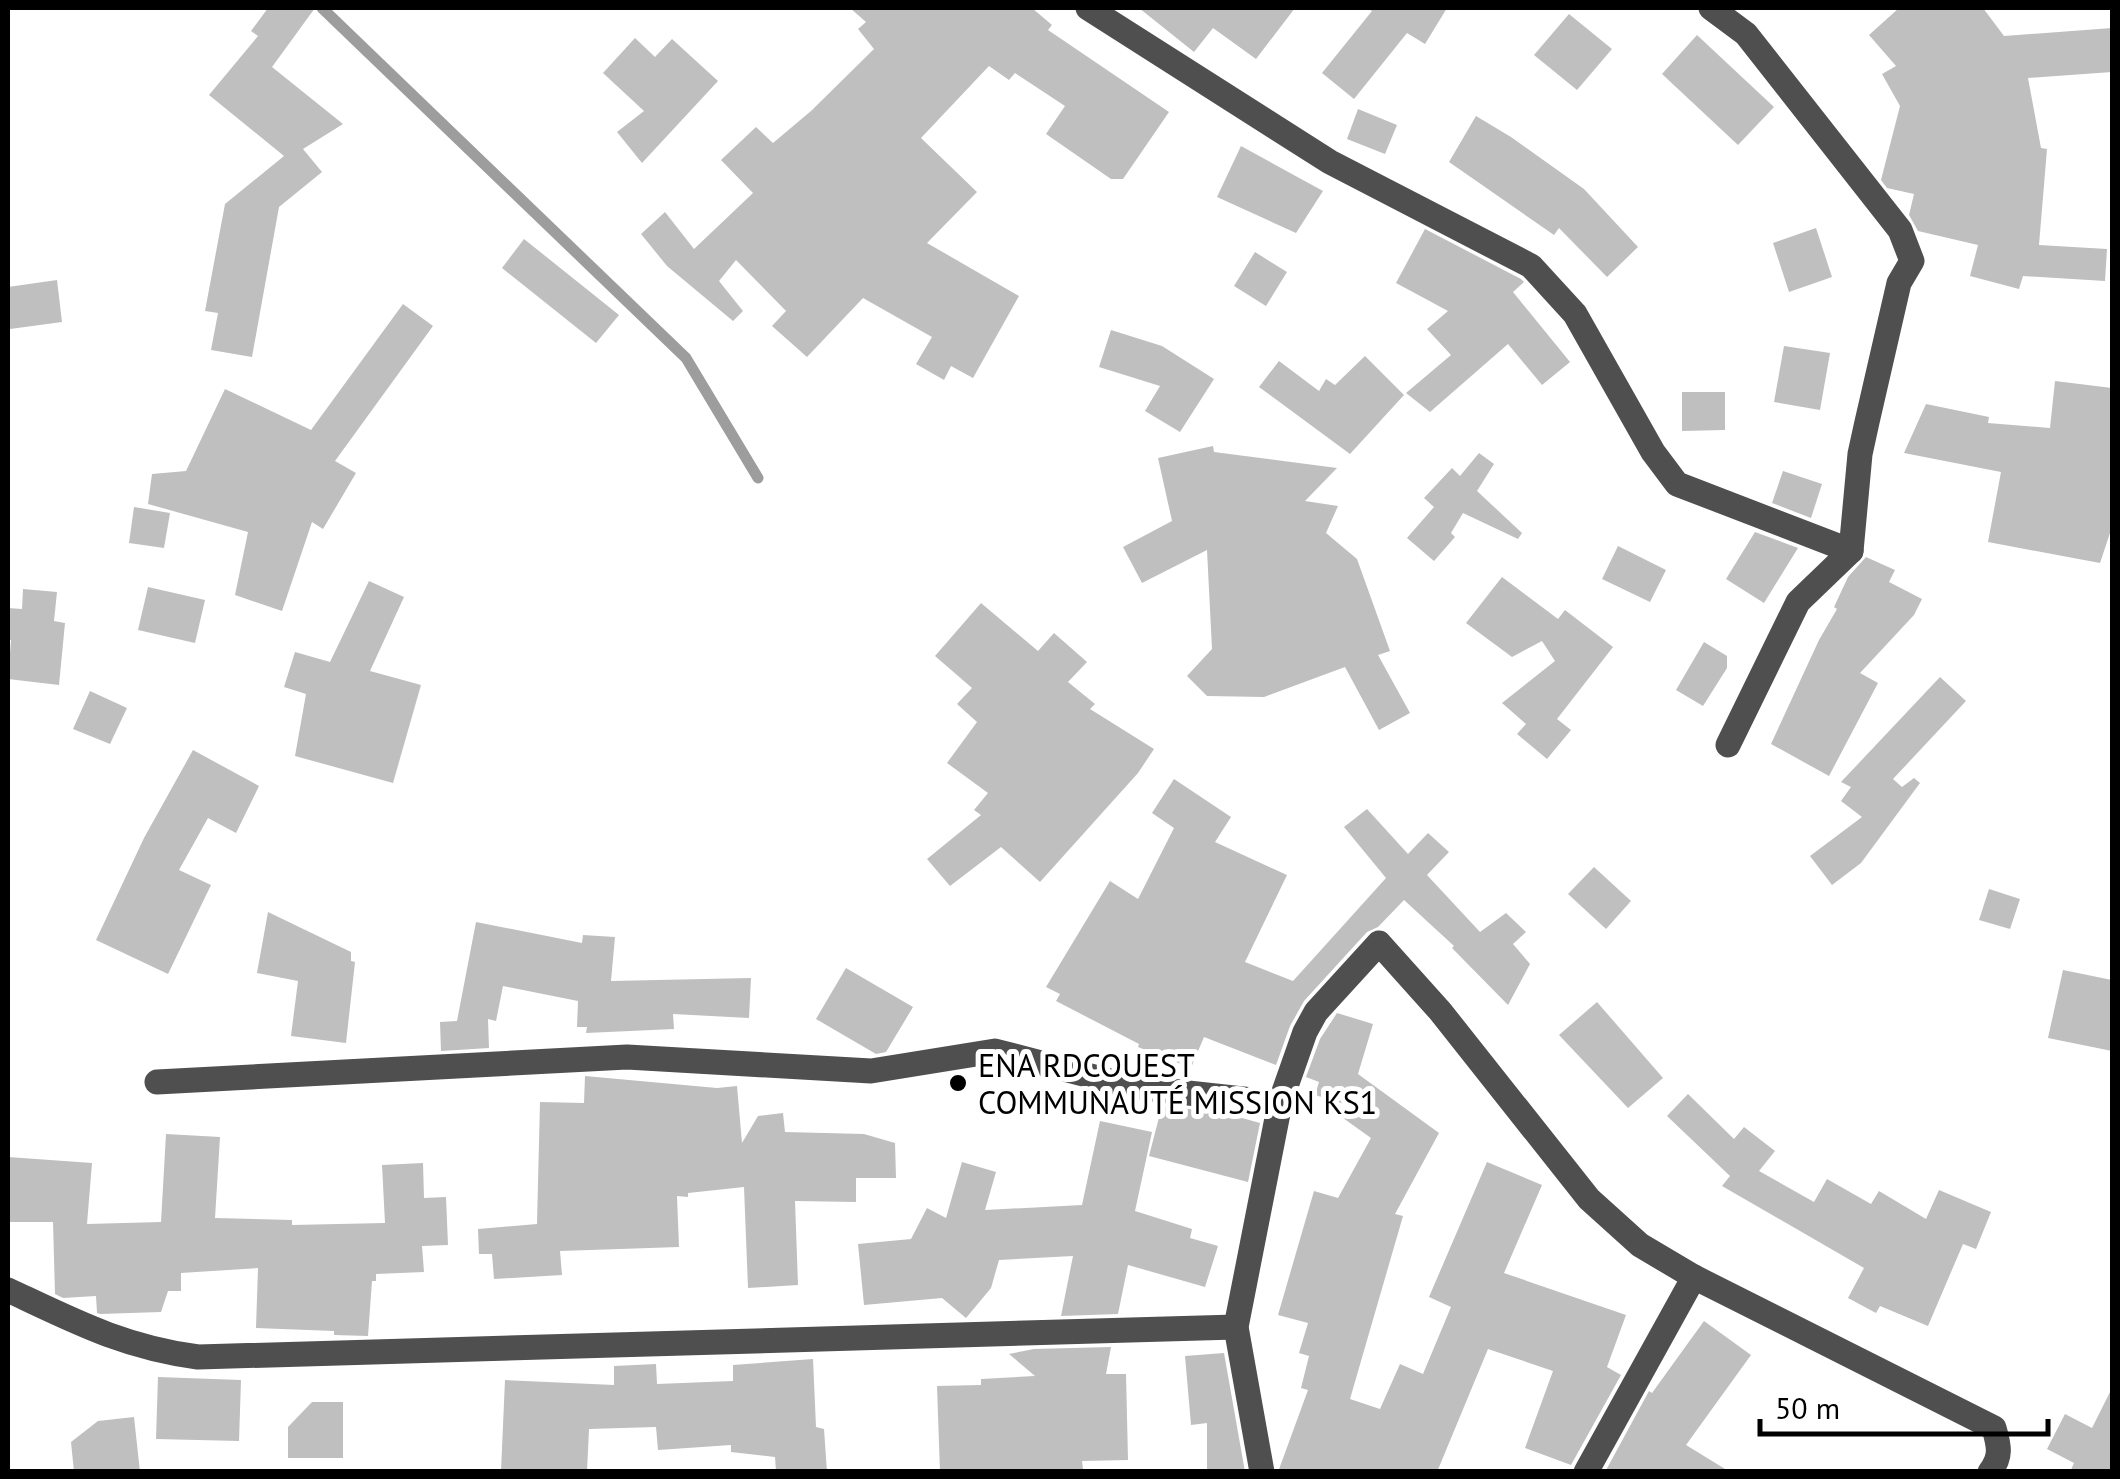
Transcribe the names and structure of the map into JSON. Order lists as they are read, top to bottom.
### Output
{
  "places": ["ENA RDCOUEST COMMUNAUTÉ MISSION KS1"],
  "scale_bar": "50 m"
}
